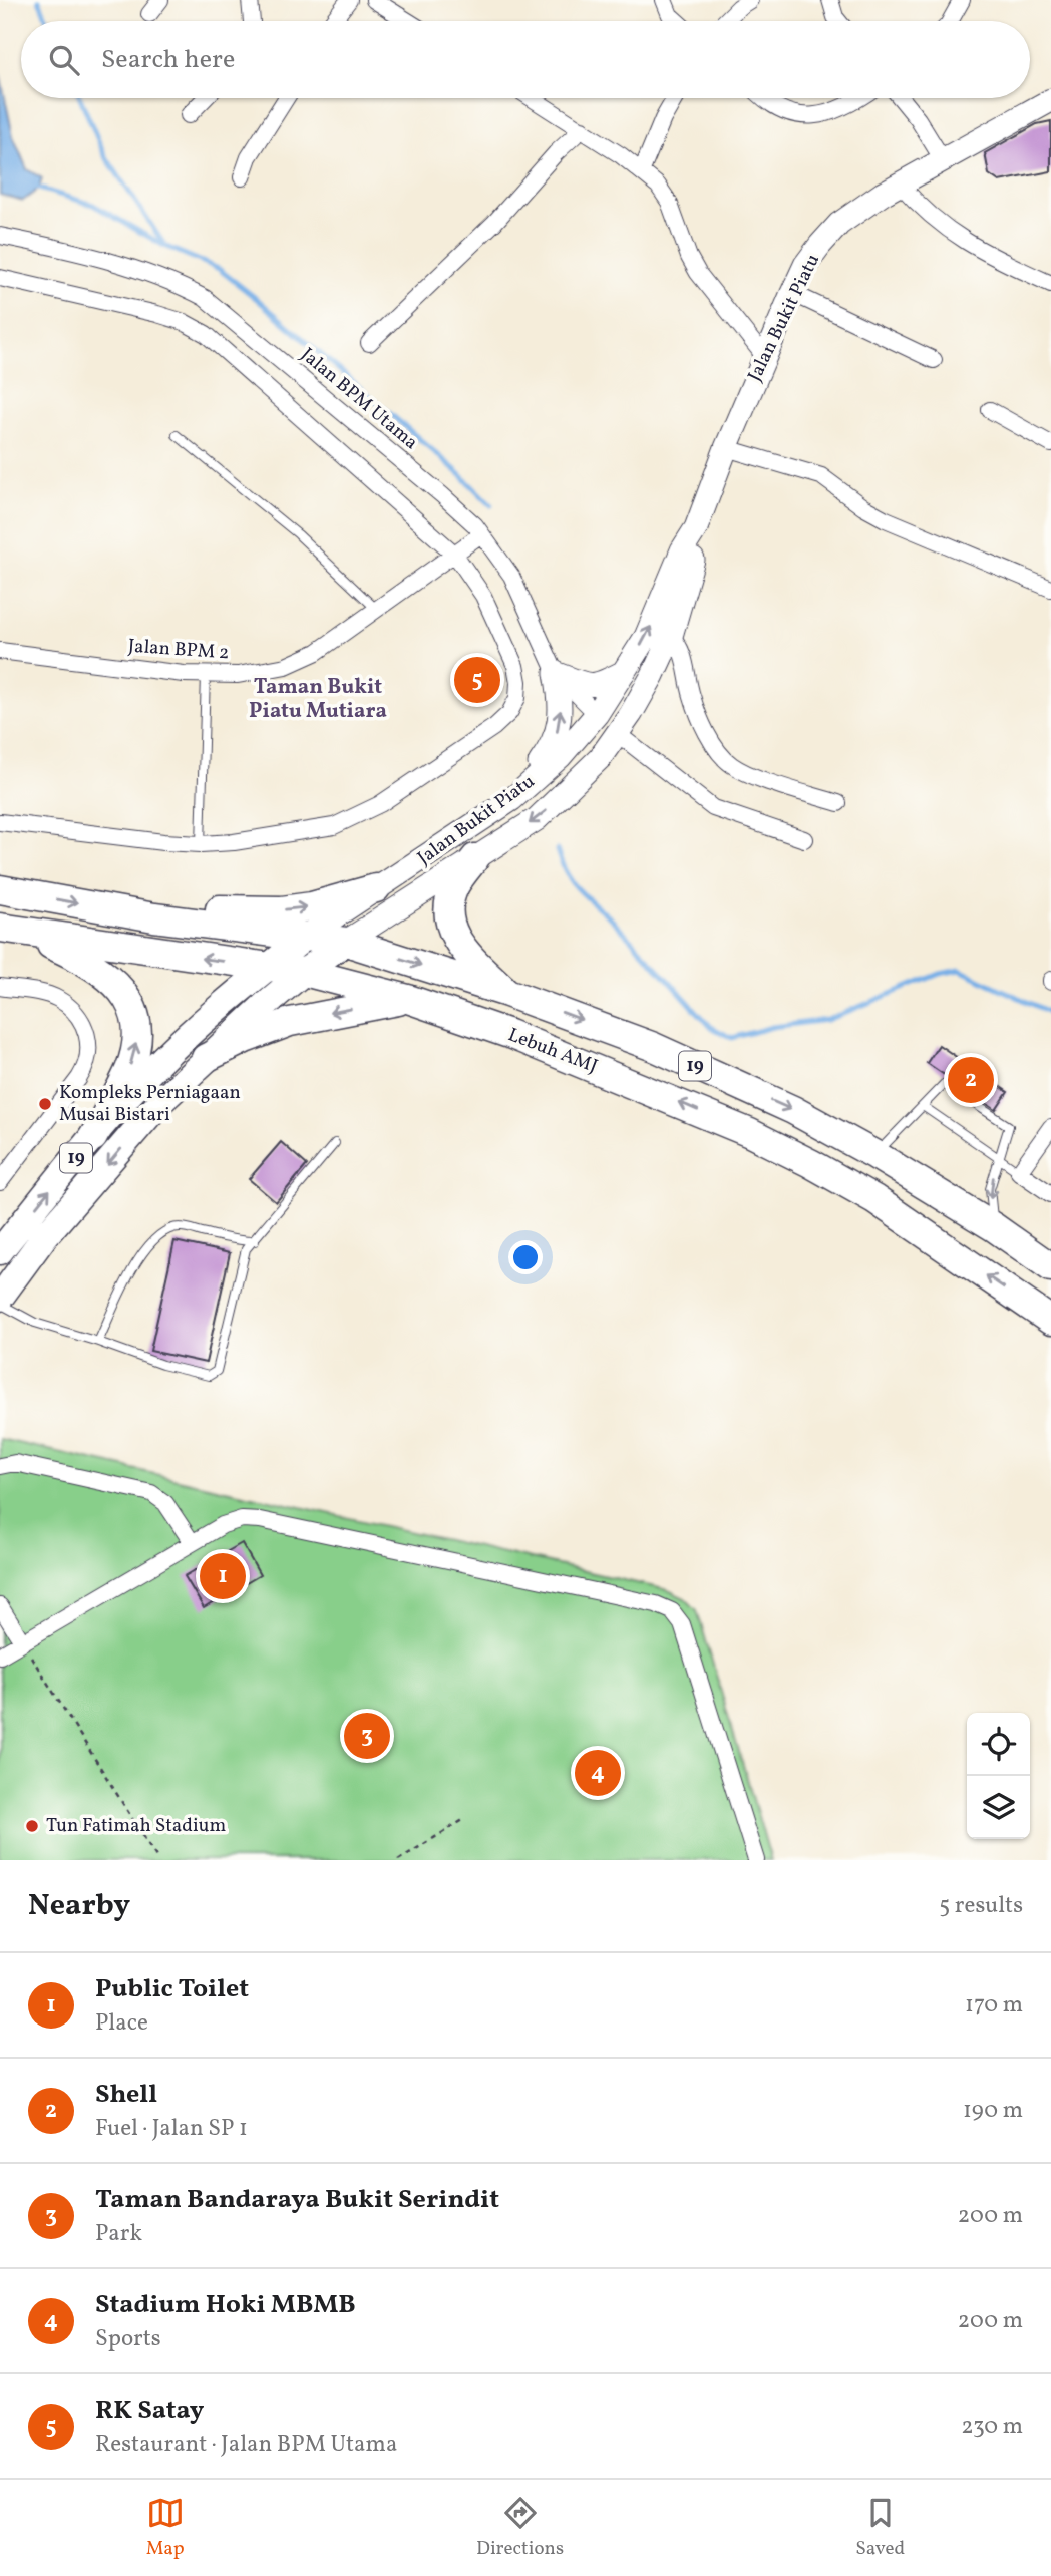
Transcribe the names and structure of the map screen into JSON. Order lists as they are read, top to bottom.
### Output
{
  "streets": {
    "highway": ["Lebuh AMJ", "19"],
    "main road": ["Jalan Bukit Piatu"],
    "street": ["Jalan BPM Utama", "Jalan BPM 2"]
  },
  "crossings": [
    ["Jalan Bukit Piatu", "Jalan BPM Utama"],
    ["Jalan Bukit Piatu", "Lebuh AMJ"],
    ["Jalan BPM Utama", "Jalan BPM 2"],
    ["Lebuh AMJ", "19"]
  ],
  "districts": ["Taman Bukit Piatu Mutiara"],
  "places": ["Kompleks Perniagaan Musai Bistari", "Tun Fatimah Stadium"],
  "page": {
    "search": "Search here",
    "pins": [
      "5",
      "2",
      "1",
      "3",
      "4"
    ],
    "heading": ["Nearby", "5 results"],
    "list": [
      {
        "mark": "1",
        "name": "Public Toilet",
        "note": "Place",
        "value": "170 m"
      },
      {
        "mark": "2",
        "name": "Shell",
        "note": "Fuel · Jalan SP 1",
        "value": "190 m"
      },
      {
        "mark": "3",
        "name": "Taman Bandaraya Bukit Serindit",
        "note": "Park",
        "value": "200 m"
      },
      {
        "mark": "4",
        "name": "Stadium Hoki MBMB",
        "note": "Sports",
        "value": "200 m"
      },
      {
        "mark": "5",
        "name": "RK Satay",
        "note": "Restaurant · Jalan BPM Utama",
        "value": "230 m"
      }
    ],
    "nav": ["Map", "Directions", "Saved"]
  }
}
